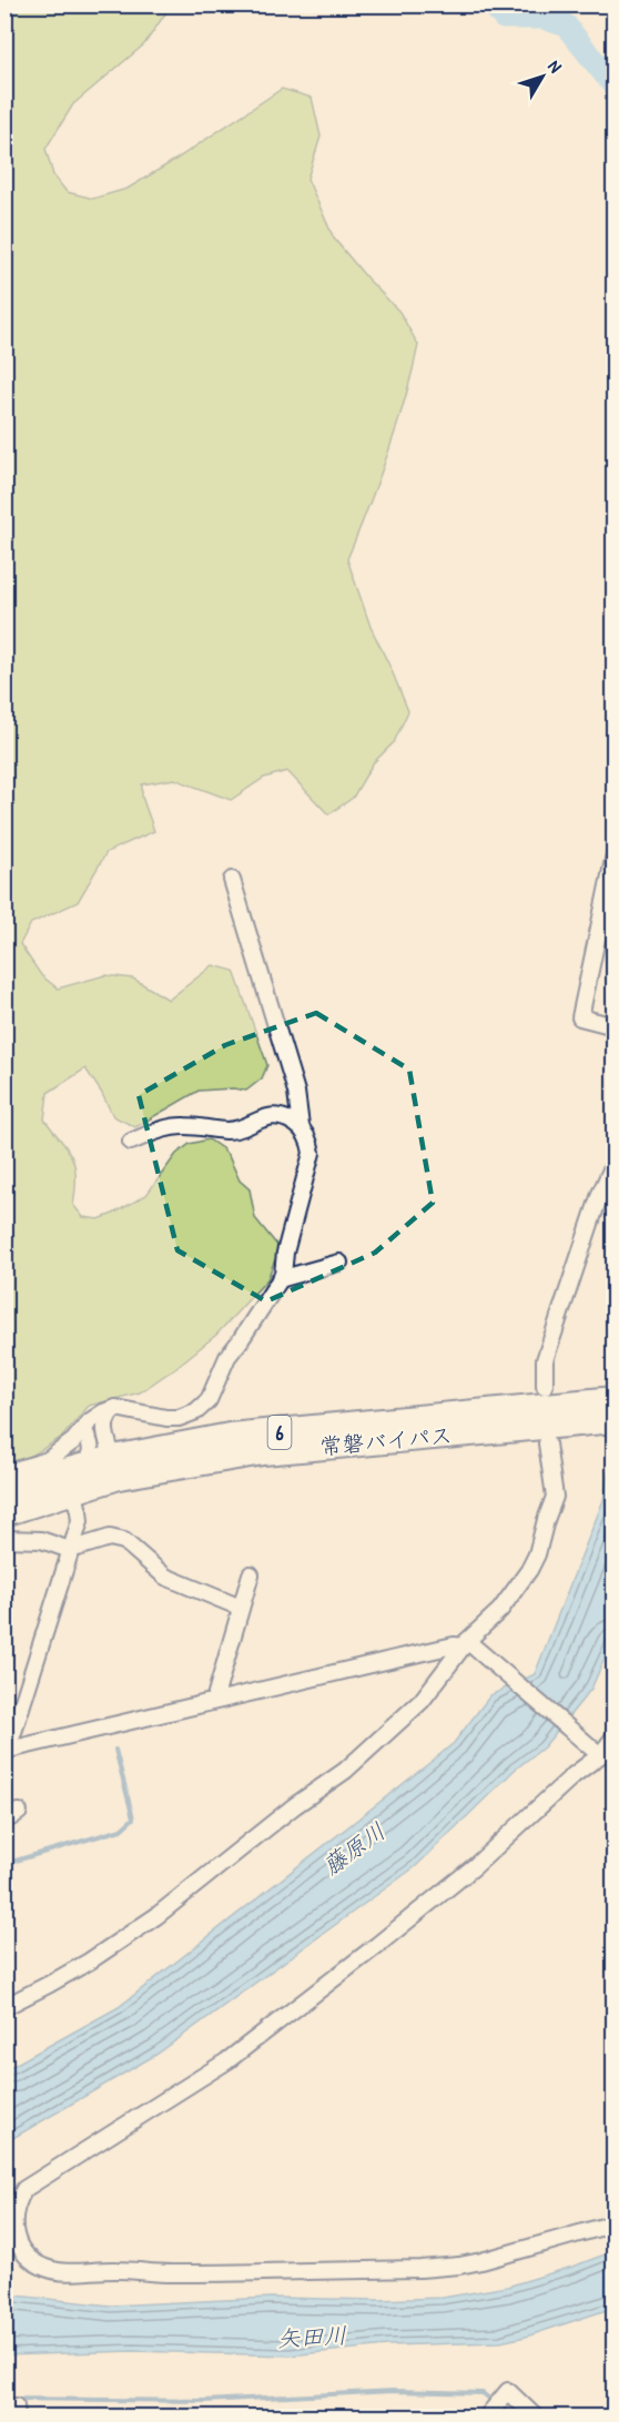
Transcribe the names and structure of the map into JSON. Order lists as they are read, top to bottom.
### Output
{
  "streets": {
    "highway": ["6", "常磐バイパス"]
  },
  "water": ["藤原川", "矢田川"],
  "north": "top right"
}
